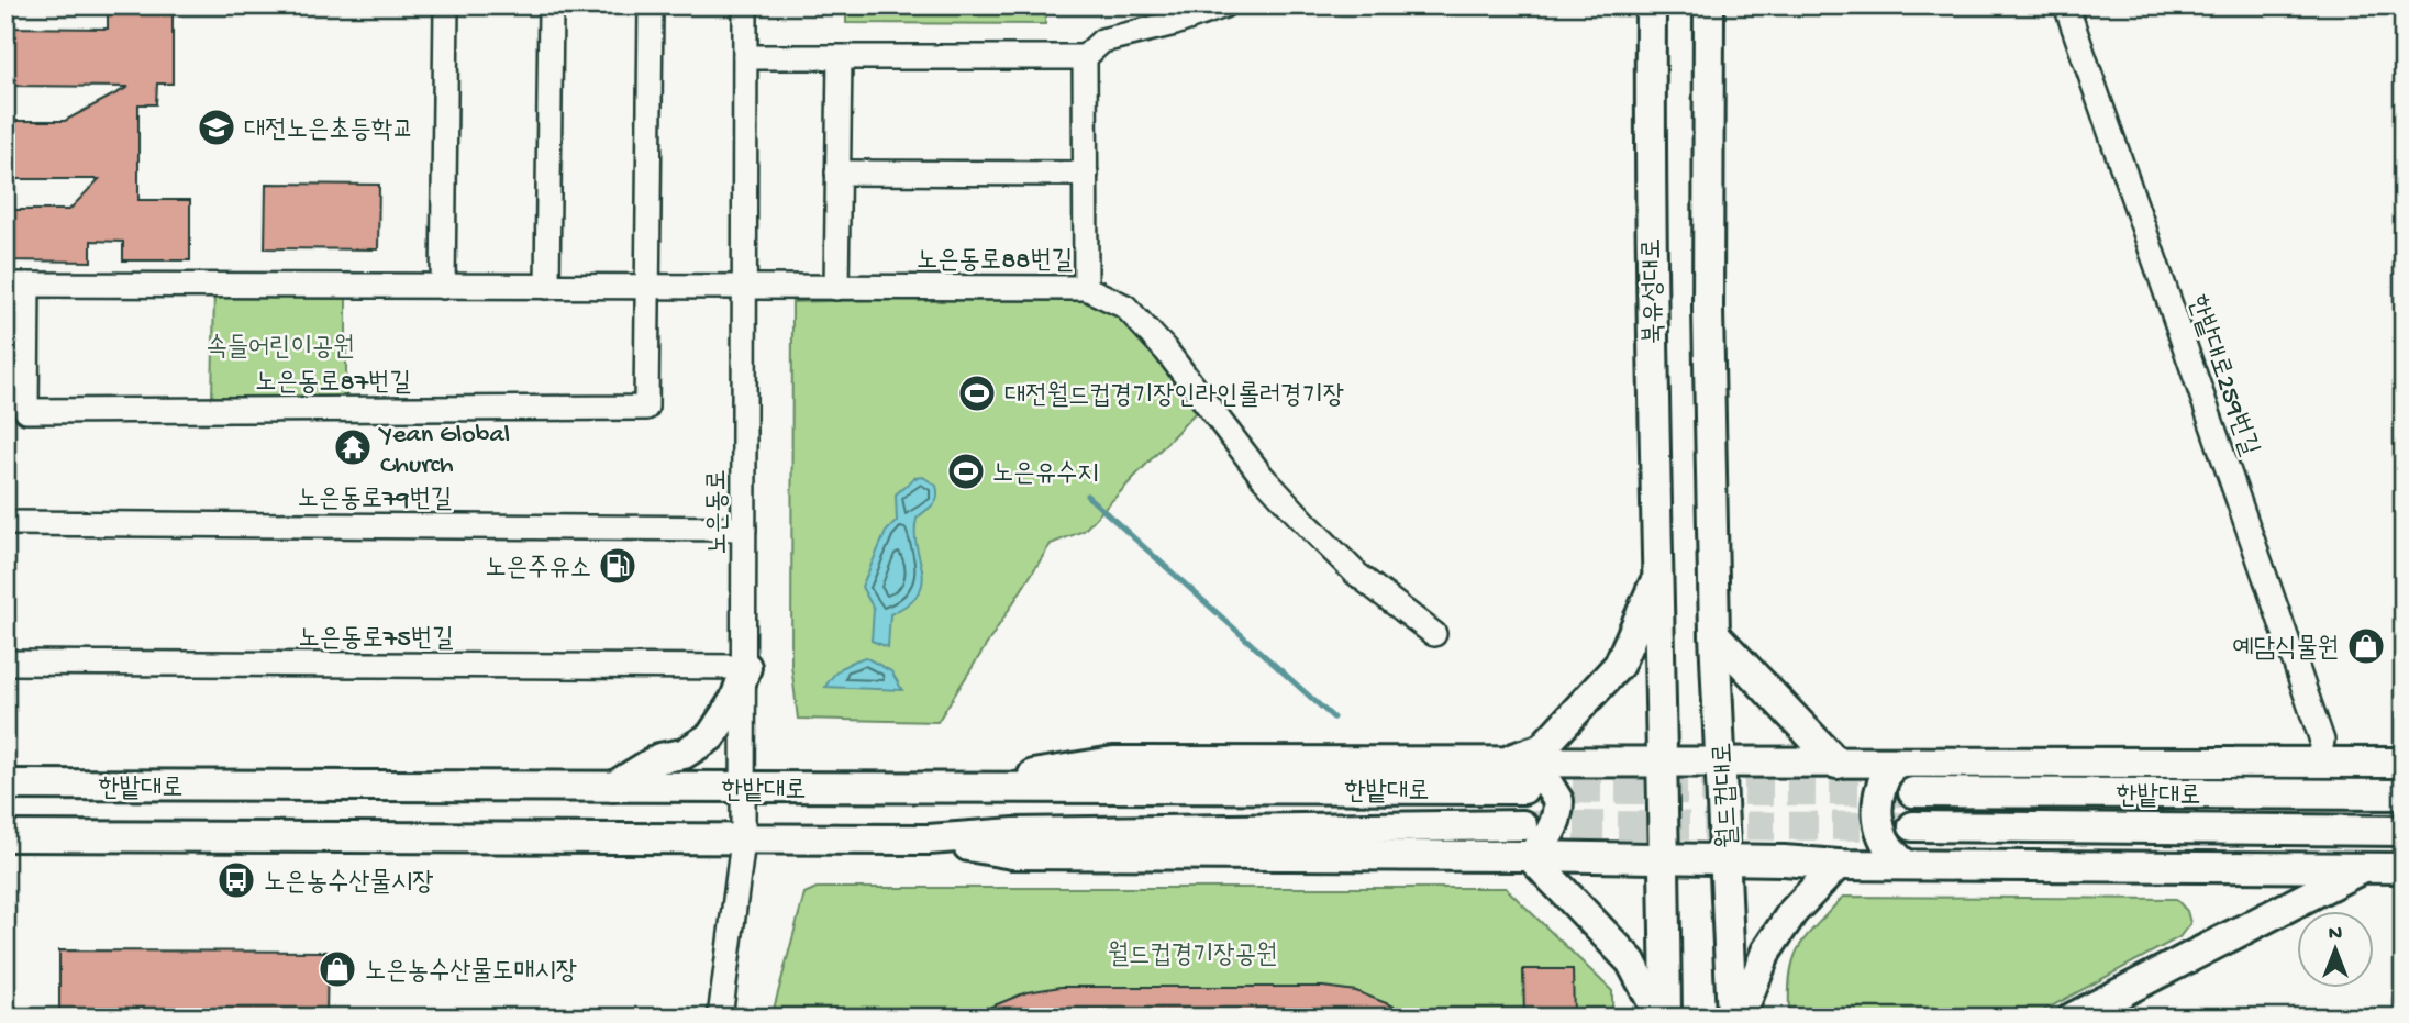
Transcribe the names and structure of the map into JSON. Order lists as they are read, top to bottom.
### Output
{
  "streets": {
    "main road": ["북유성대로", "한밭대로", "월드컵대로"],
    "street": [
      "노은동로88번길",
      "한밭대로259번길",
      "노은동로87번길",
      "노은동로79번길",
      "노은동로",
      "노은동로75번길"
    ]
  },
  "crossings": [
    ["노은동로88번길", "노은동로87번길"],
    ["노은동로88번길", "노은동로"],
    ["한밭대로259번길", "한밭대로"],
    ["노은동로87번길", "노은동로"],
    ["노은동로79번길", "노은동로"],
    ["노은동로", "노은동로75번길"],
    ["노은동로", "한밭대로"],
    ["한밭대로", "월드컵대로"]
  ],
  "parks": ["속들어린이공원", "월드컵경기장공원"],
  "places": {
    "school or university": ["대전노은초등학교"],
    "sports": ["대전월드컵경기장인라인롤러경기장", "노은유수지"],
    "temple": ["Yean Global Church"],
    "fuel station": ["노은주유소"],
    "shop": ["예담식물원", "노은농수산물도매시장"],
    "bus stop": ["노은농수산물시장"]
  },
  "north": "top"
}
